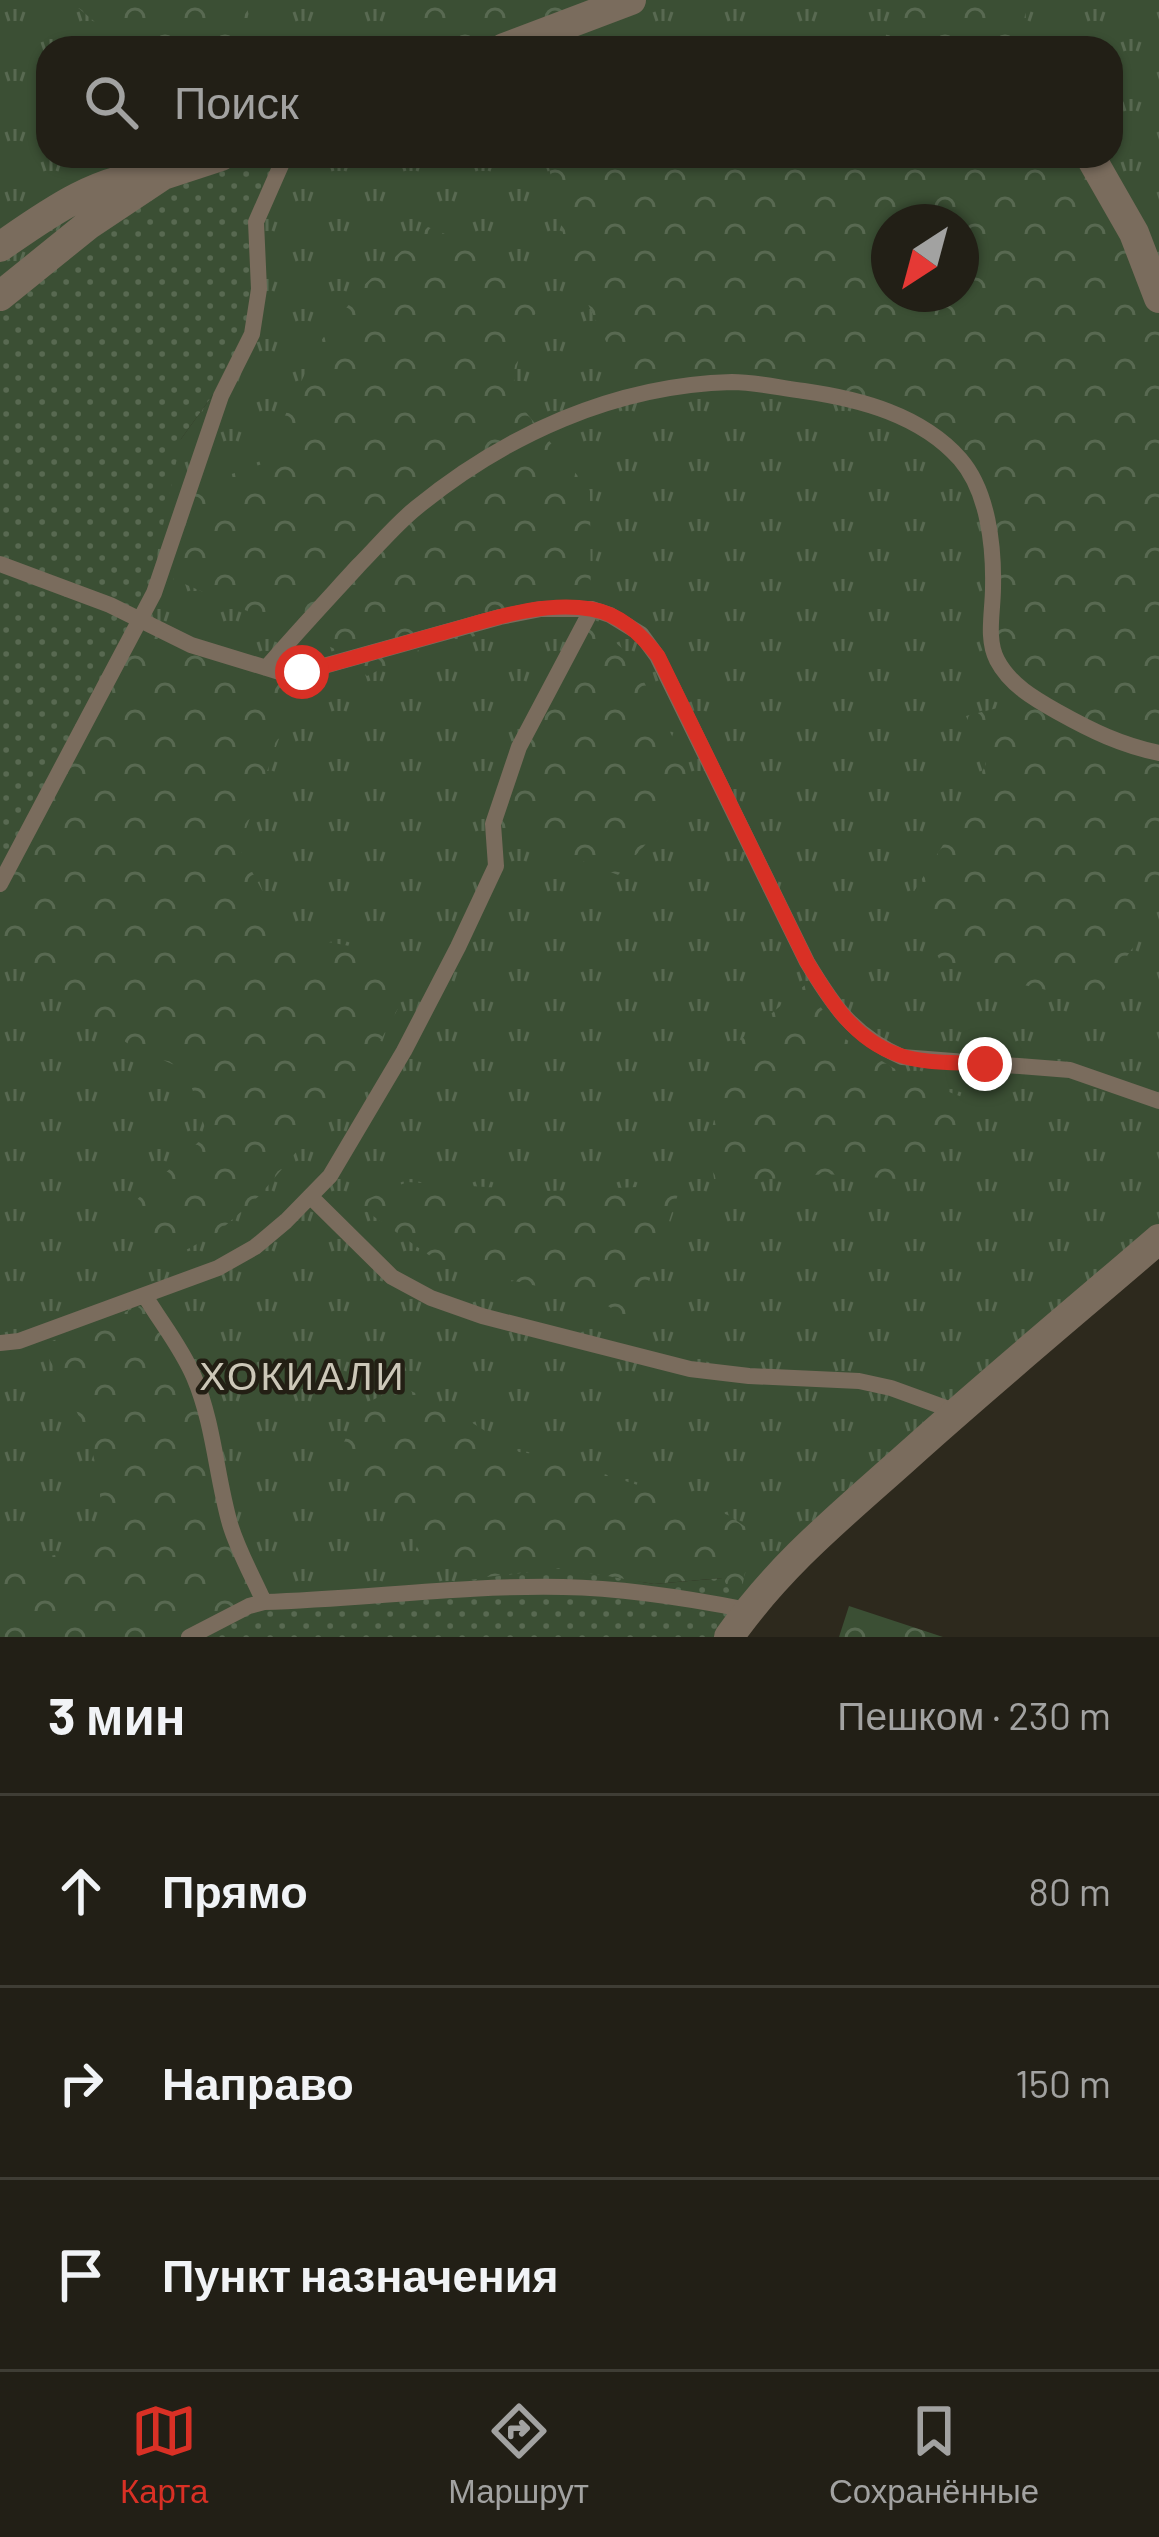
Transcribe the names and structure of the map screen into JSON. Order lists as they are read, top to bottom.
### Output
{
  "districts": ["ХОКИАЛИ"],
  "north": "bottom left",
  "page": {
    "search": "Поиск",
    "heading": ["3 мин", "Пешком · 230 m"],
    "list": [
      ["Прямо", "80 m"],
      ["Направо", "150 m"],
      "Пункт назначения"
    ],
    "nav": ["Карта", "Маршрут", "Сохранённые"]
  }
}
